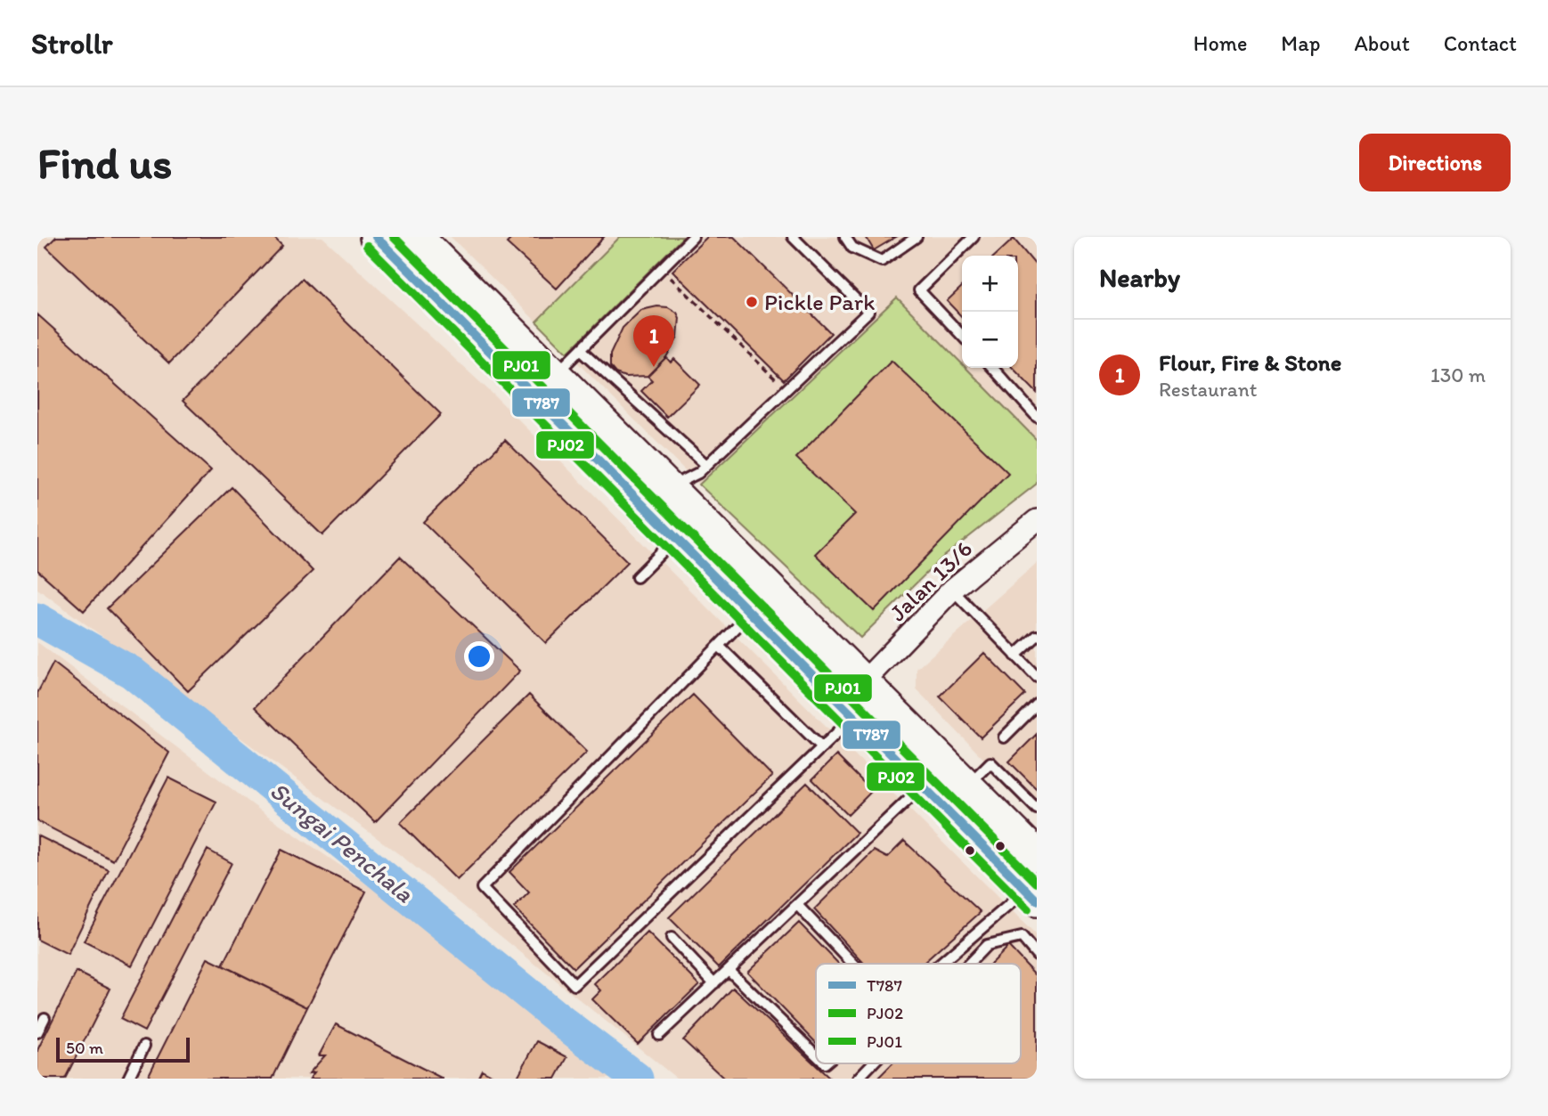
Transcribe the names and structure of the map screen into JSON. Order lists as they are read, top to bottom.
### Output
{
  "streets": {
    "street": ["Jalan 13/6"]
  },
  "water": ["Sungai Penchala"],
  "places": ["Pickle Park"],
  "lines": ["transit line T787", "transit line PJ01", "transit line PJ02"],
  "legend": ["T787", "PJ02", "PJ01"],
  "scale_bar": "50 m",
  "page": {
    "header": "Strollr",
    "nav": [
      "Home",
      "Map",
      "About",
      "Contact"
    ],
    "buttons": "Directions",
    "title": "Find us",
    "heading": "Nearby",
    "map_buttons": ["+", "−"],
    "pins": "1",
    "list": [
      {
        "mark": "1",
        "name": "Flour, Fire & Stone",
        "note": "Restaurant",
        "value": "130 m"
      }
    ],
    "scale": "50 m"
  }
}
